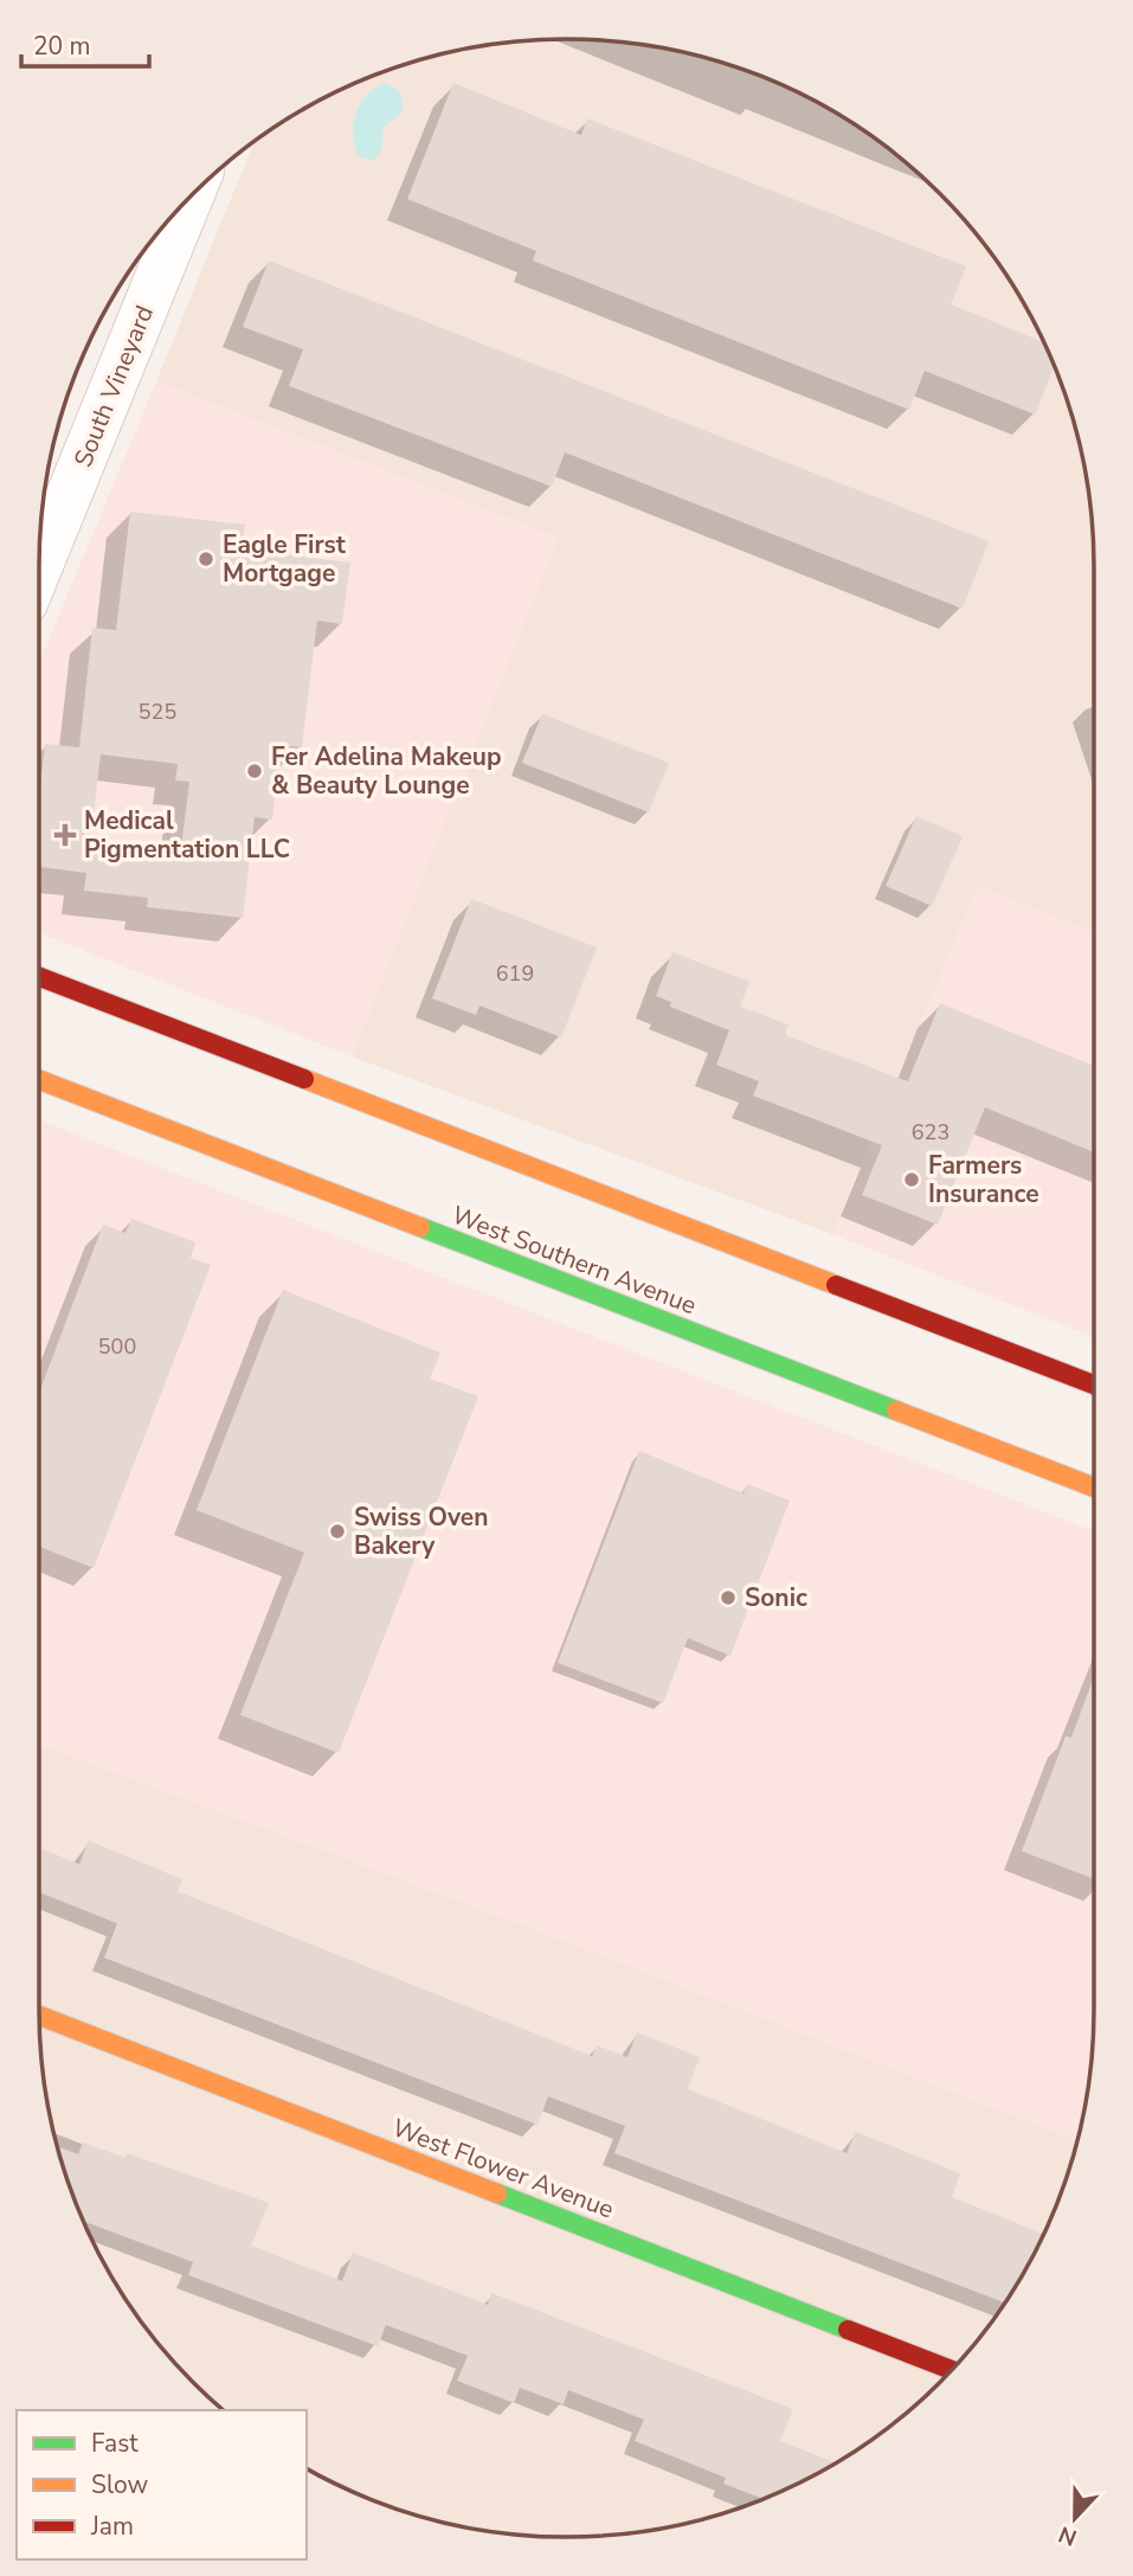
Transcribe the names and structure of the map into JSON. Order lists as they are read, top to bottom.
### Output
{
  "streets": {
    "main road": ["West Southern Avenue", "West Flower Avenue"],
    "street": ["South Vineyard"]
  },
  "places": {
    "other": [
      "Eagle First Mortgage",
      "Fer Adelina Makeup & Beauty Lounge",
      "Farmers Insurance",
      "Swiss Oven Bakery",
      "Sonic"
    ],
    "health": ["Medical Pigmentation LLC"]
  },
  "house_numbers": [
    "525",
    "619",
    "623",
    "500"
  ],
  "legend": ["Fast", "Slow", "Jam"],
  "scale_bar": "20 m",
  "north": "bottom"
}
